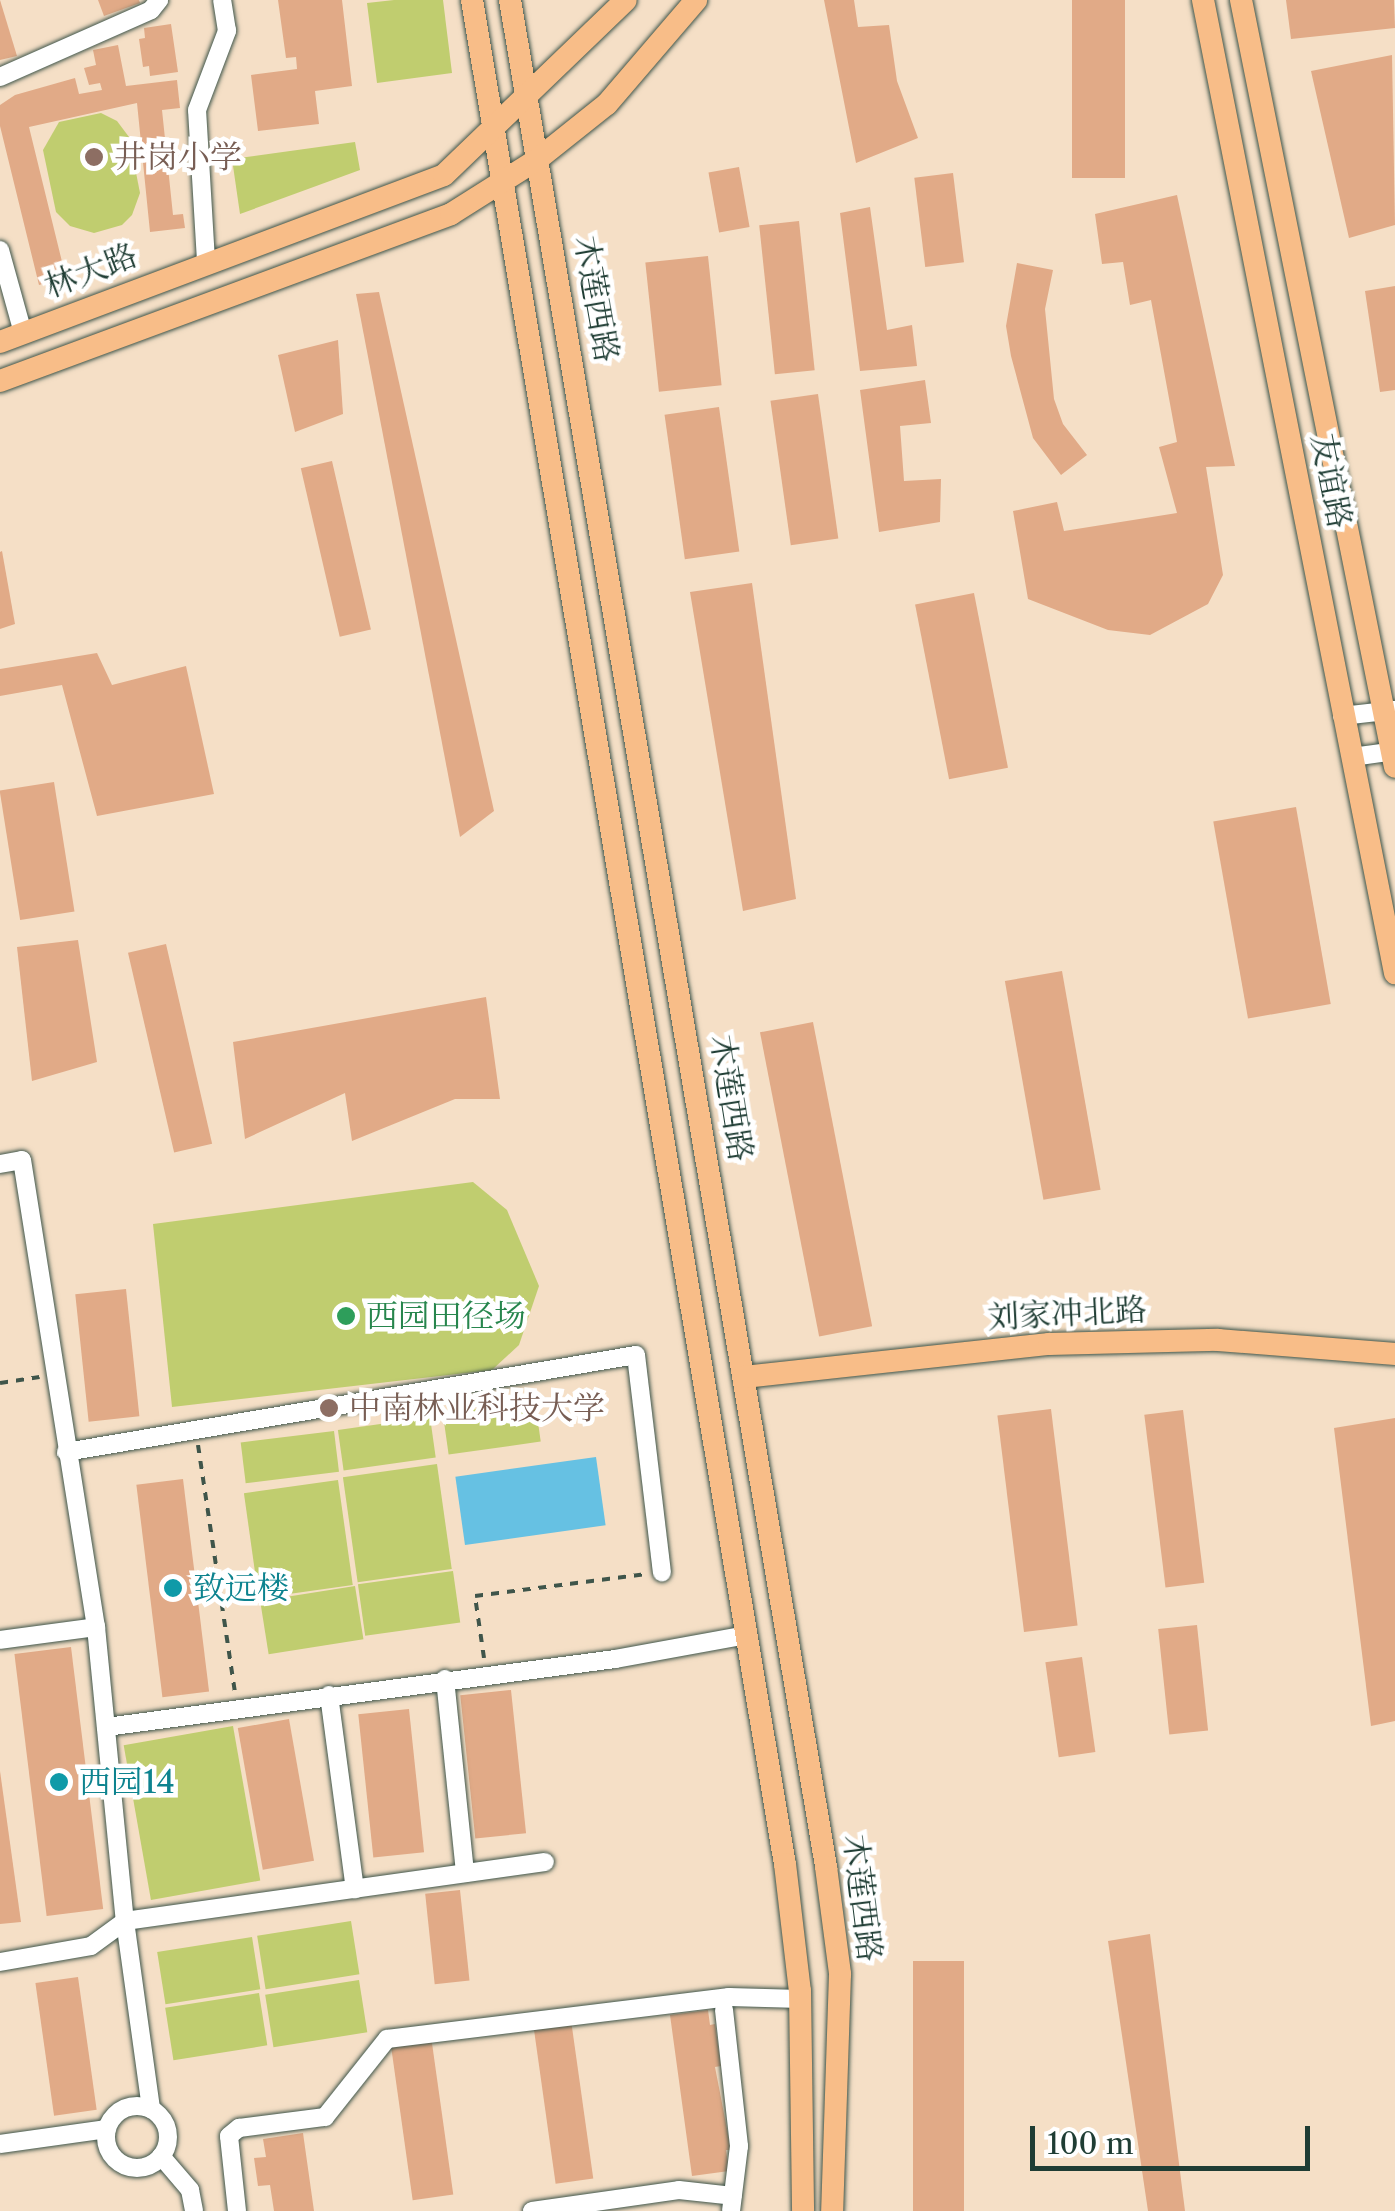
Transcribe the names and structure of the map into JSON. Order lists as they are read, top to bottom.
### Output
{
  "streets": {
    "main road": [
      "林大路",
      "木莲西路",
      "友谊路",
      "刘家冲北路"
    ]
  },
  "crossings": [
    ["林大路", "木莲西路"],
    ["木莲西路", "刘家冲北路"]
  ],
  "places": [
    "井岗小学",
    "西园田径场",
    "中南林业科技大学",
    "致远楼",
    "西园14"
  ],
  "scale_bar": "100 m"
}
